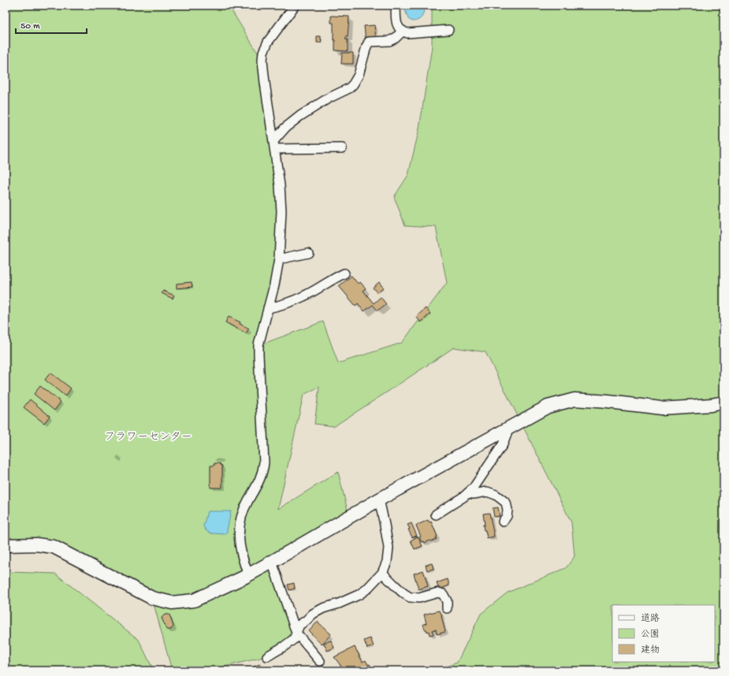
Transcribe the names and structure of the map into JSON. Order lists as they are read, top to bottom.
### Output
{
  "parks": ["フラワーセンター"],
  "legend": ["道路", "公園", "建物"],
  "scale_bar": "50 m"
}
